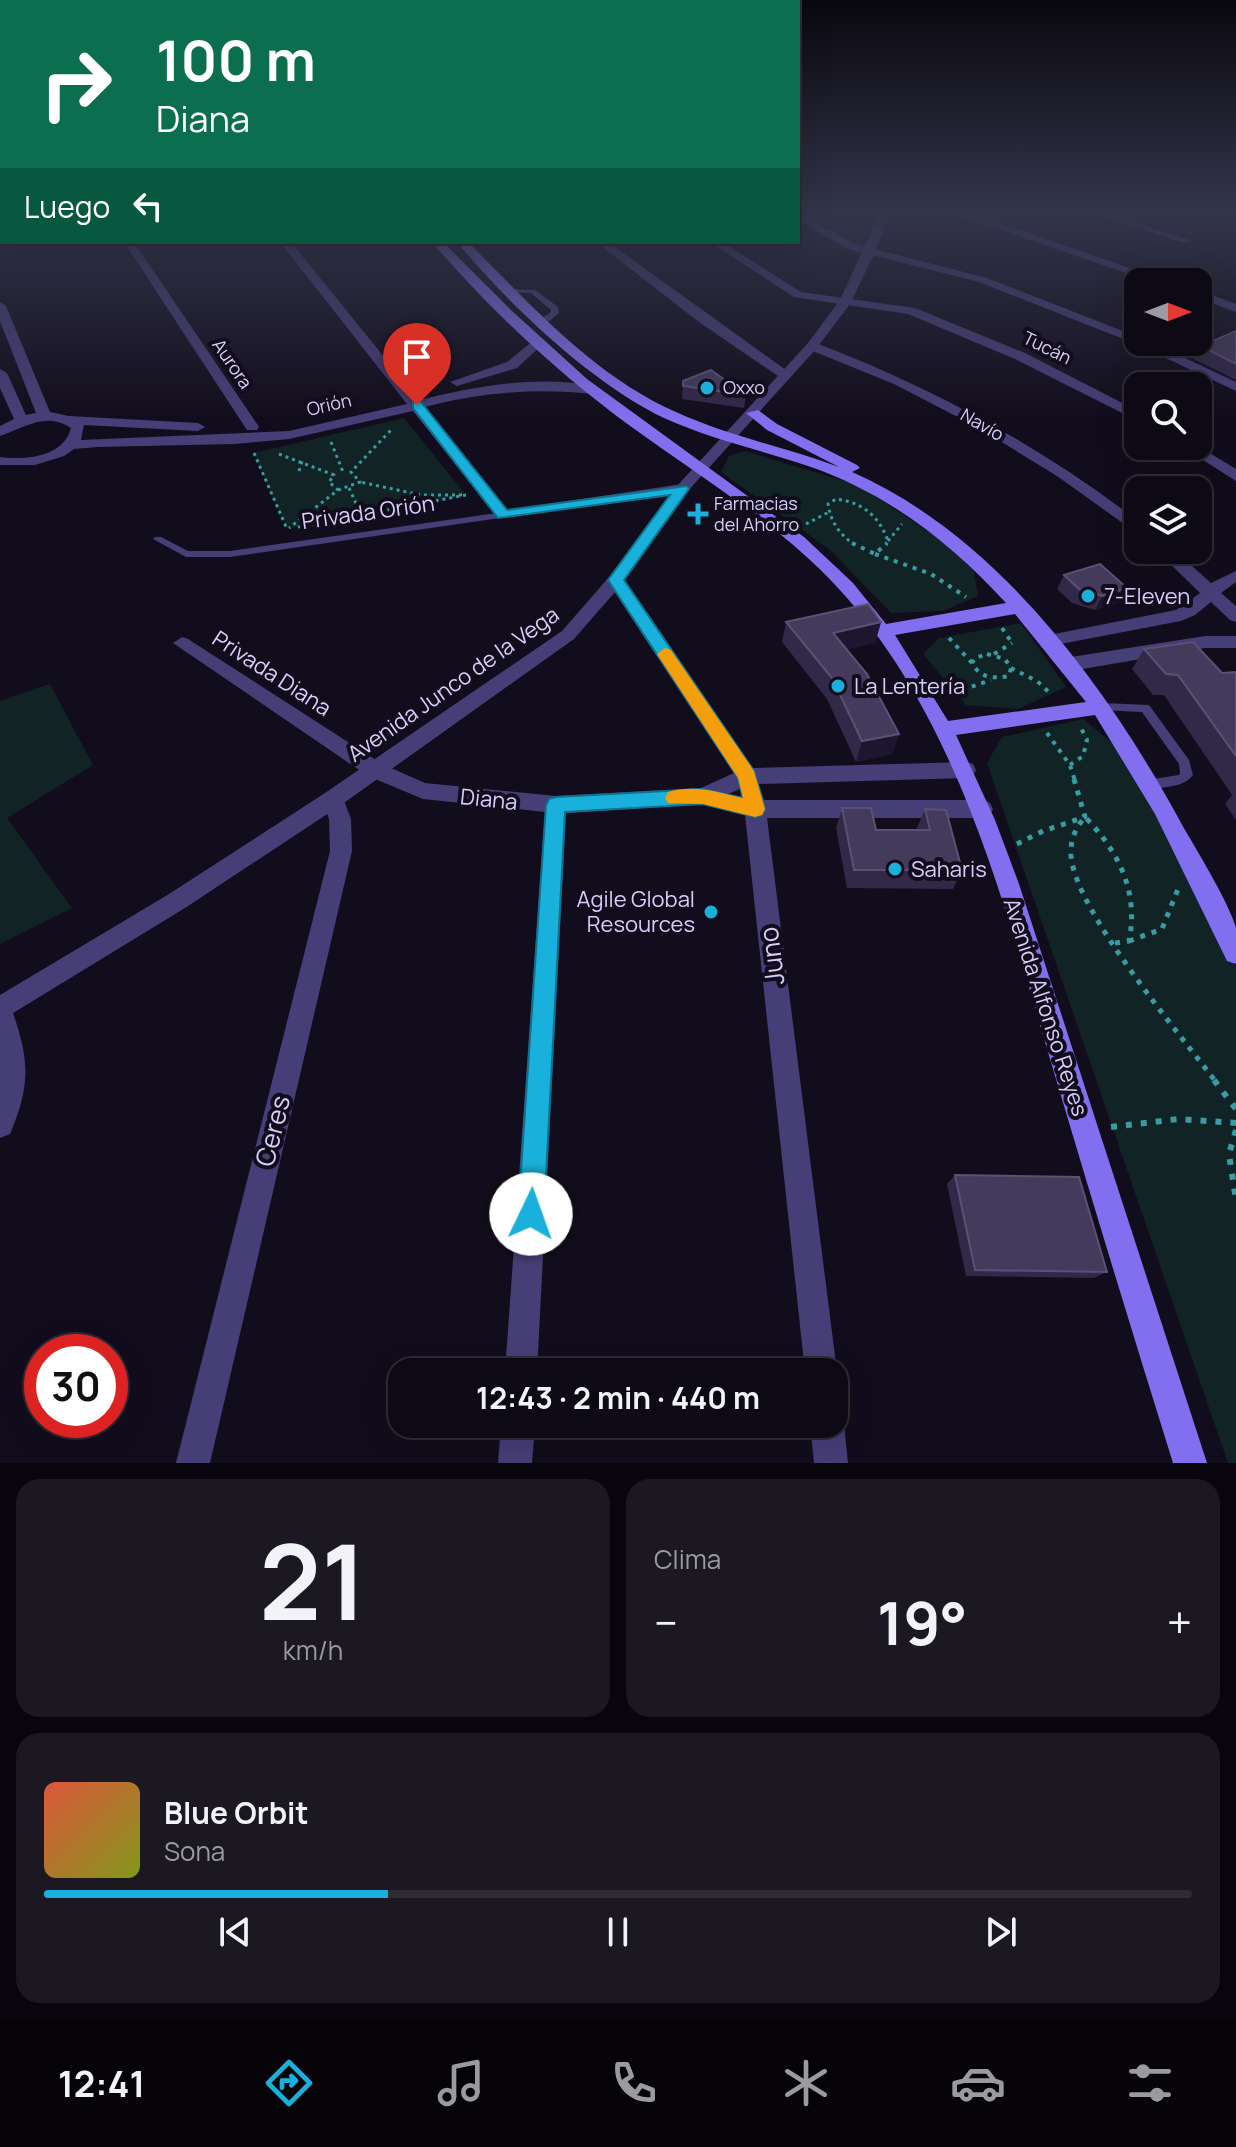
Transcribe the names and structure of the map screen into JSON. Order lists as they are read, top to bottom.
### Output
{
  "streets": {
    "main road": ["Avenida Alfonso Reyes"],
    "street": [
      "Tucán",
      "Aurora",
      "Orión",
      "Navío",
      "Privada Orión",
      "Privada Diana",
      "Avenida Junco de la Vega",
      "Diana",
      "Juno",
      "Ceres"
    ]
  },
  "crossings": [
    ["Tucán", "Avenida Junco de la Vega"],
    ["Aurora", "Orión"],
    ["Orión", "Avenida Alfonso Reyes"],
    ["Navío", "Avenida Junco de la Vega"],
    ["Privada Orión", "Avenida Junco de la Vega"],
    ["Privada Diana", "Avenida Junco de la Vega"],
    ["Privada Diana", "Diana"],
    ["Avenida Junco de la Vega", "Diana"],
    ["Avenida Junco de la Vega", "Juno"],
    ["Avenida Junco de la Vega", "Avenida Alfonso Reyes"],
    ["Avenida Junco de la Vega", "Ceres"],
    ["Diana", "Juno"],
    ["Diana", "Avenida Alfonso Reyes"]
  ],
  "places": {
    "other": [
      "Oxxo",
      "7-Eleven",
      "La Lentería",
      "Saharis",
      "Agile Global Resources"
    ],
    "health": ["Farmacias del Ahorro"]
  },
  "north": "right",
  "page": {
    "turn": ["100 m", "Diana"],
    "then": "Luego",
    "limit": "30",
    "trip": "12:43 · 2 min · 440 m",
    "tile": [
      ["21", "km/h"],
      "Clima"
    ],
    "heat": ["−", "19°", "+"],
    "song": ["Blue Orbit", "Sona"],
    "tabs": "12:41"
  }
}
